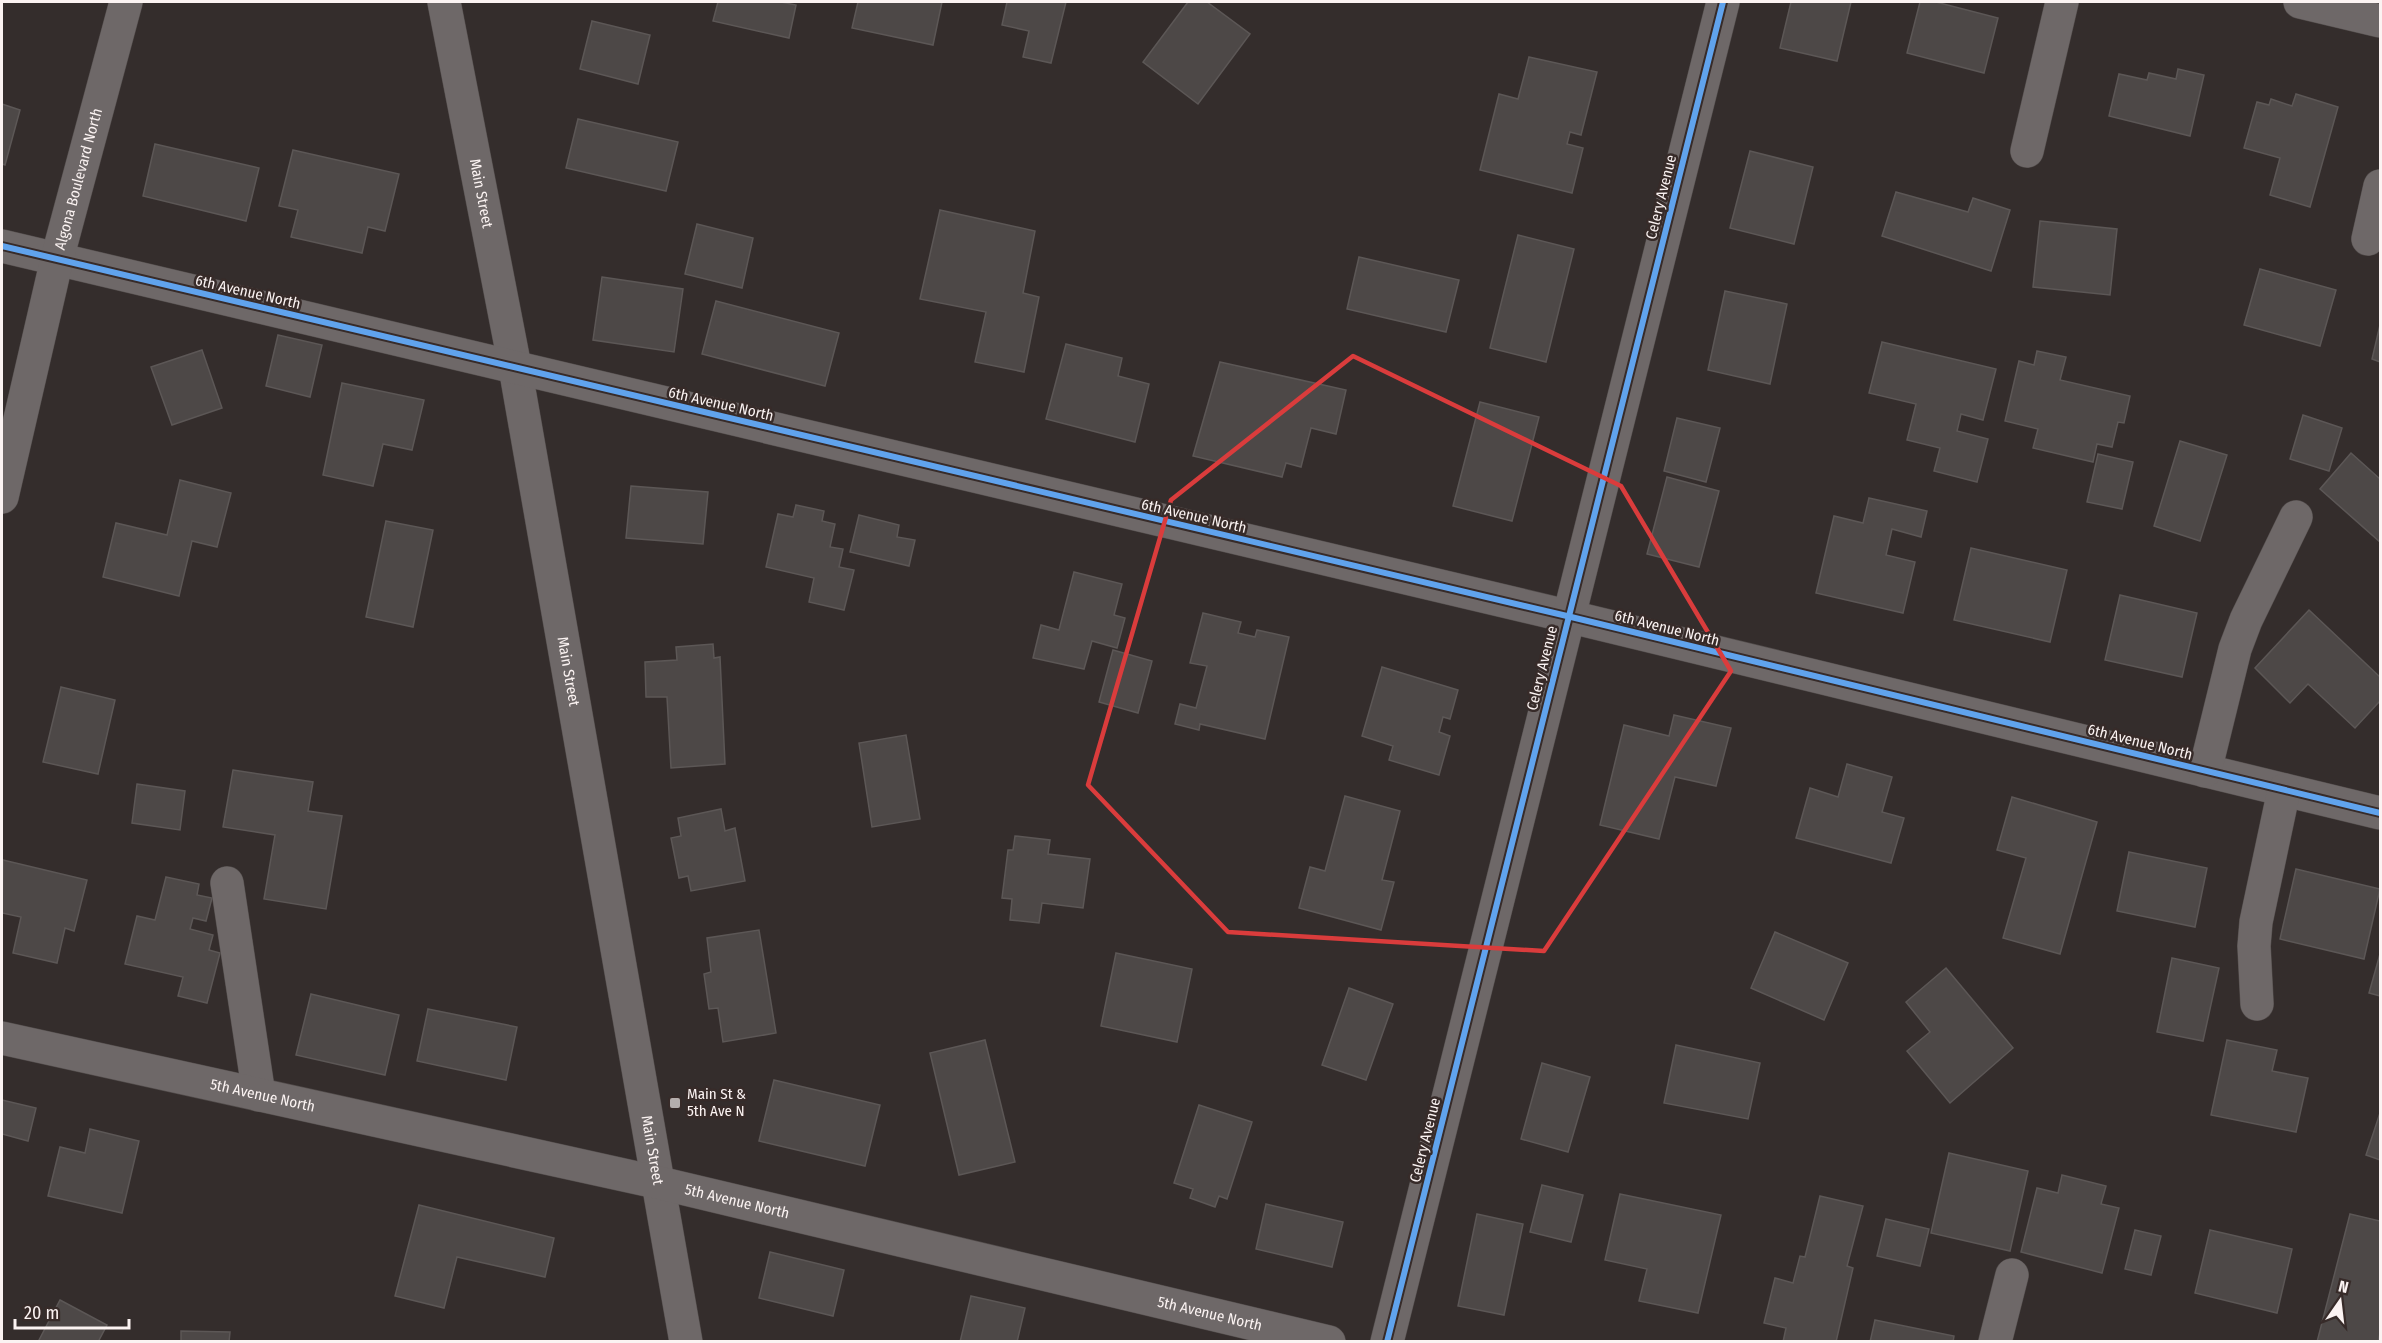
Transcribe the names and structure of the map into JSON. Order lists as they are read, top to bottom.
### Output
{
  "streets": {
    "street": [
      "Algona Boulevard North",
      "Main Street",
      "Celery Avenue",
      "6th Avenue North",
      "5th Avenue North"
    ]
  },
  "crossings": [
    ["Algona Boulevard North", "6th Avenue North"],
    ["Main Street", "6th Avenue North"],
    ["Main Street", "5th Avenue North"],
    ["Celery Avenue", "6th Avenue North"]
  ],
  "places": {
    "transit": ["Main St & 5th Ave N"]
  },
  "scale_bar": "20 m",
  "north": "top"
}
